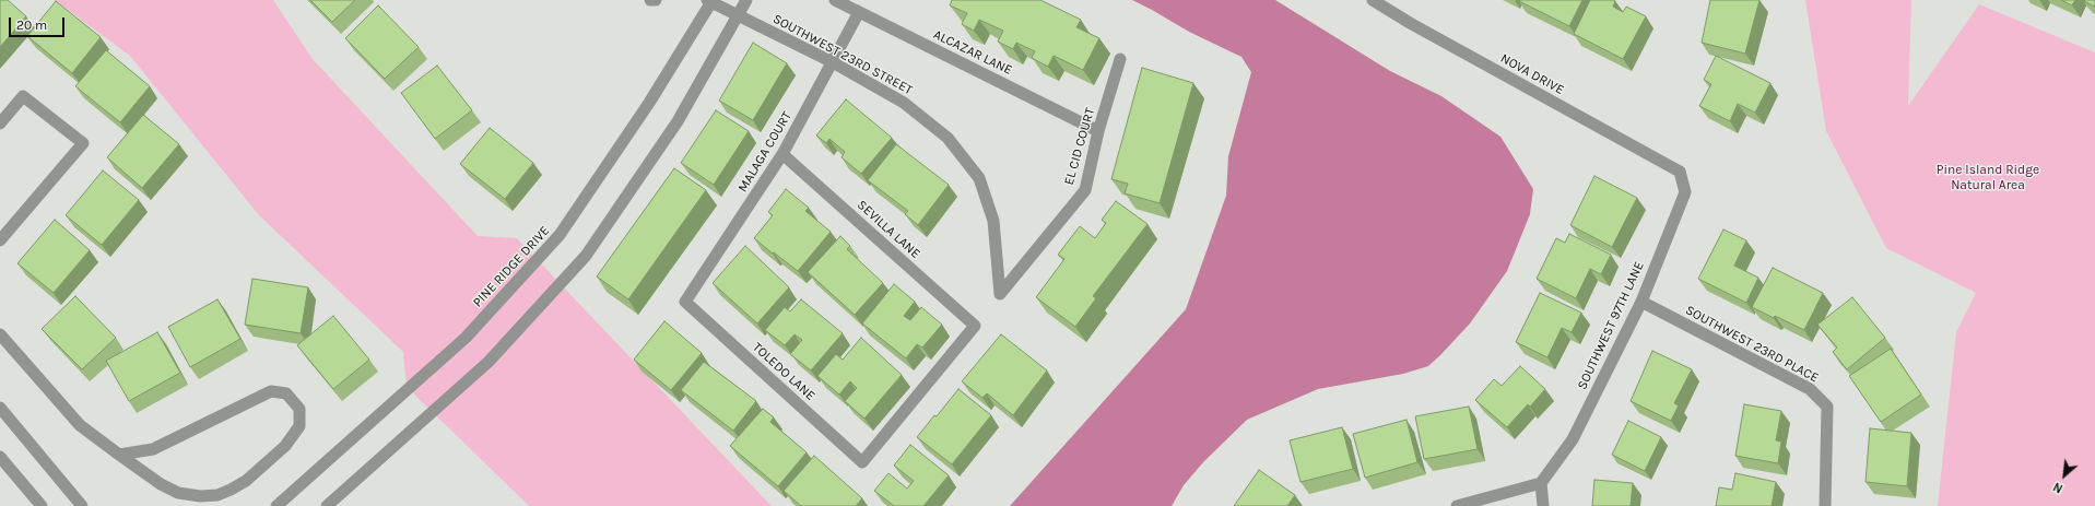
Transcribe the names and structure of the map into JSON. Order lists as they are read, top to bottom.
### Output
{
  "streets": {
    "street": [
      "ALCAZAR LANE",
      "SOUTHWEST 23RD STREET",
      "NOVA DRIVE",
      "EL CID COURT",
      "MALAGA COURT",
      "SEVILLA LANE",
      "PINE RIDGE DRIVE",
      "SOUTHWEST 97TH LANE",
      "SOUTHWEST 23RD PLACE",
      "TOLEDO LANE"
    ]
  },
  "crossings": [
    ["ALCAZAR LANE", "EL CID COURT"],
    ["ALCAZAR LANE", "MALAGA COURT"],
    ["SOUTHWEST 23RD STREET", "EL CID COURT"],
    ["SOUTHWEST 23RD STREET", "MALAGA COURT"],
    ["SOUTHWEST 23RD STREET", "PINE RIDGE DRIVE"],
    ["NOVA DRIVE", "SOUTHWEST 97TH LANE"],
    ["MALAGA COURT", "SEVILLA LANE"],
    ["MALAGA COURT", "TOLEDO LANE"],
    ["SEVILLA LANE", "TOLEDO LANE"],
    ["SOUTHWEST 97TH LANE", "SOUTHWEST 23RD PLACE"]
  ],
  "parks": ["Pine Island Ridge Natural Area"],
  "scale_bar": "20 m",
  "north": "bottom left"
}
